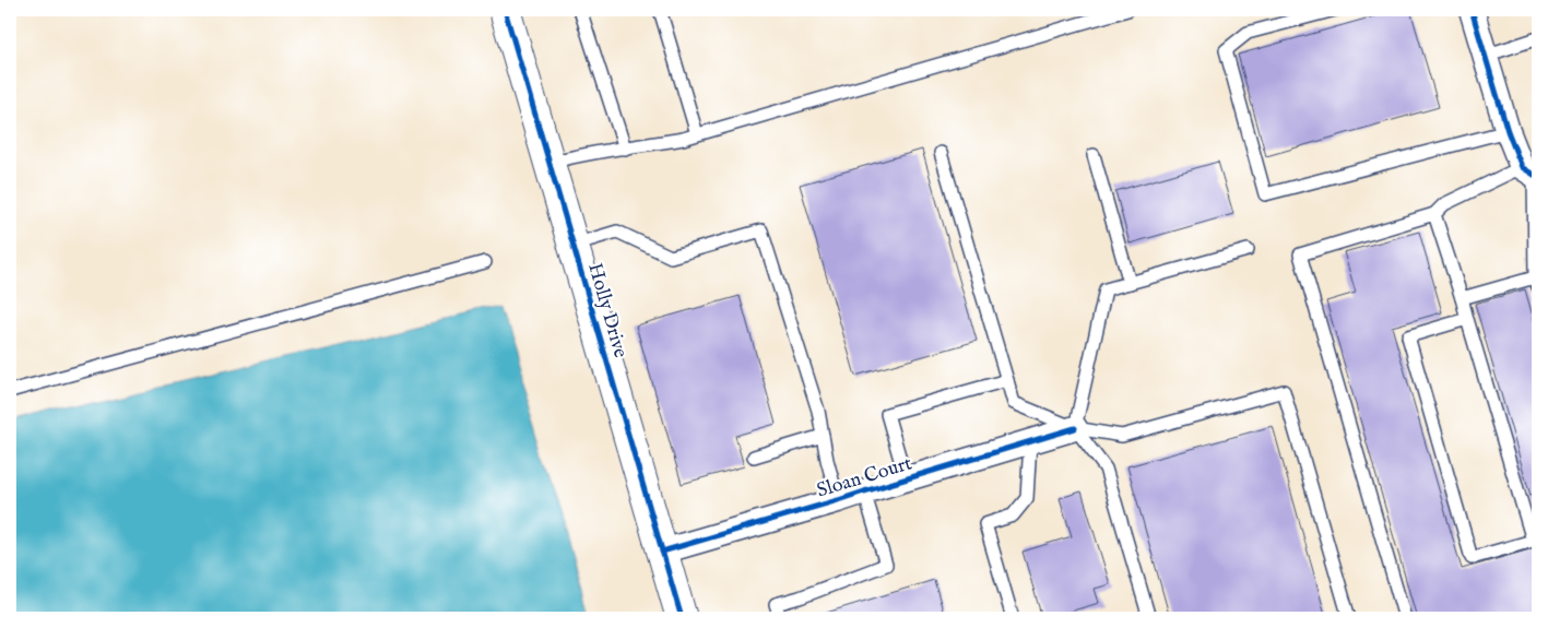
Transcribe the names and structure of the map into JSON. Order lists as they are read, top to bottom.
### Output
{
  "streets": {
    "street": ["Holly Drive", "Sloan Court"]
  },
  "crossings": [
    ["Holly Drive", "Sloan Court"]
  ]
}
